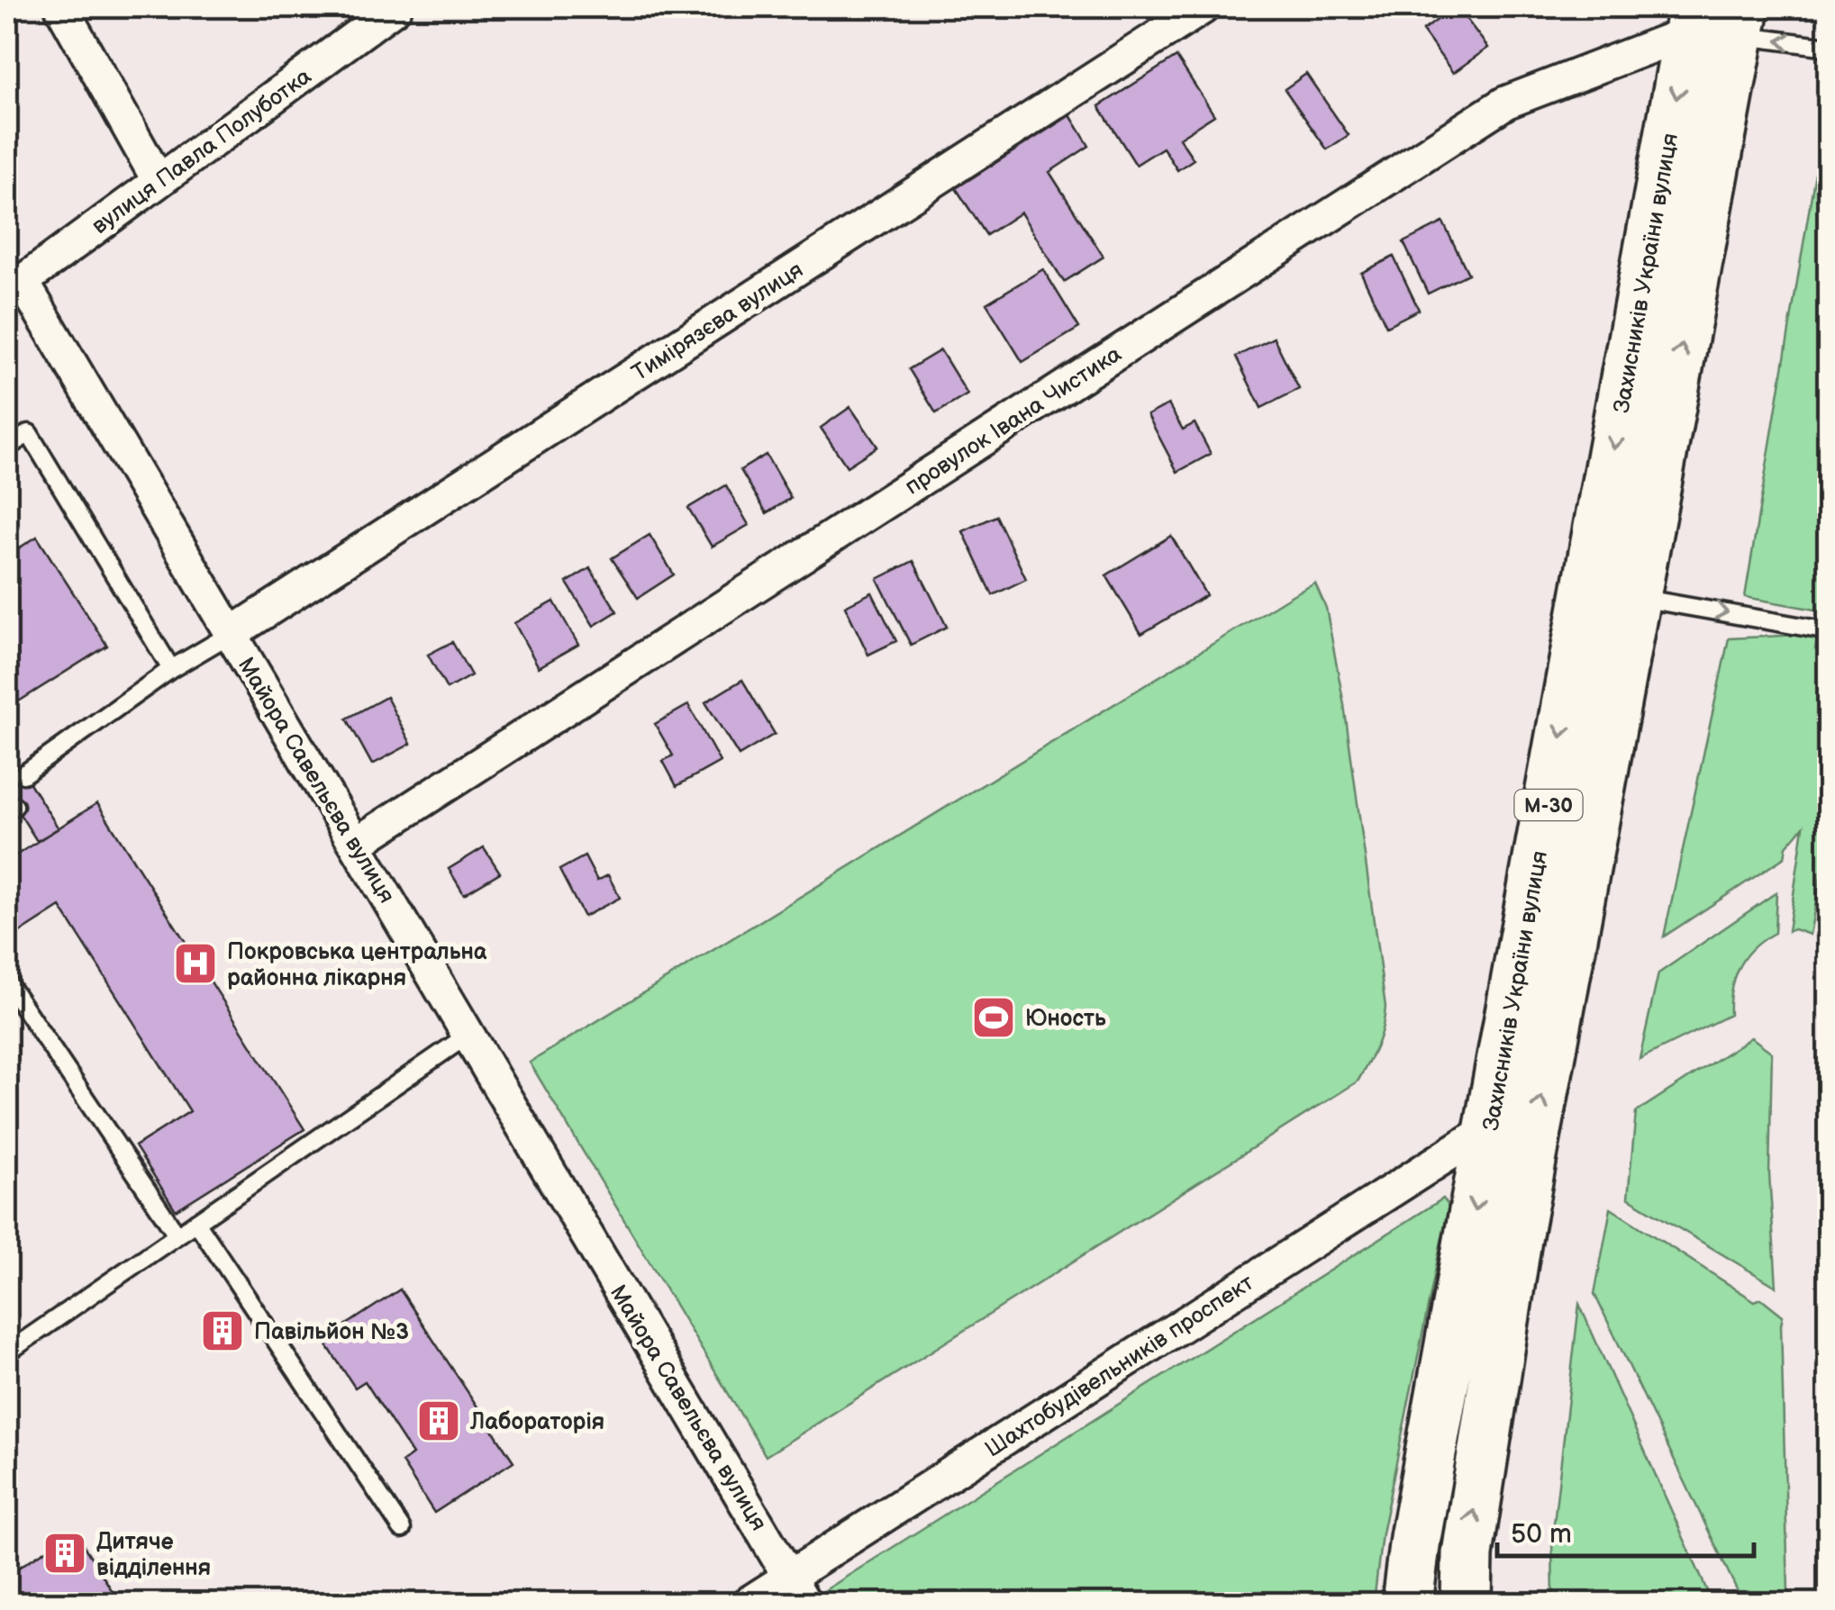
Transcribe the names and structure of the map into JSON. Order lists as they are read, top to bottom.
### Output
{
  "streets": {
    "highway": ["Захисників України вулиця", "М-30"],
    "street": [
      "вулиця Павла Полуботка",
      "Тимірязєва вулиця",
      "провулок Івана Чистика",
      "Майора Савельєва вулиця",
      "Шахтобудівельників проспект"
    ]
  },
  "crossings": [
    ["вулиця Павла Полуботка", "Майора Савельєва вулиця"],
    ["Захисників України вулиця", "провулок Івана Чистика"],
    ["Захисників України вулиця", "Шахтобудівельників проспект"],
    ["Тимірязєва вулиця", "Майора Савельєва вулиця"],
    ["провулок Івана Чистика", "Майора Савельєва вулиця"],
    ["Майора Савельєва вулиця", "Шахтобудівельників проспект"]
  ],
  "places": {
    "hospital": ["Покровська центральна районна лікарня"],
    "sports": ["Юность"],
    "building": ["Павільйон №3", "Лабораторія", "Дитяче відділення"]
  },
  "scale_bar": "50 m"
}
